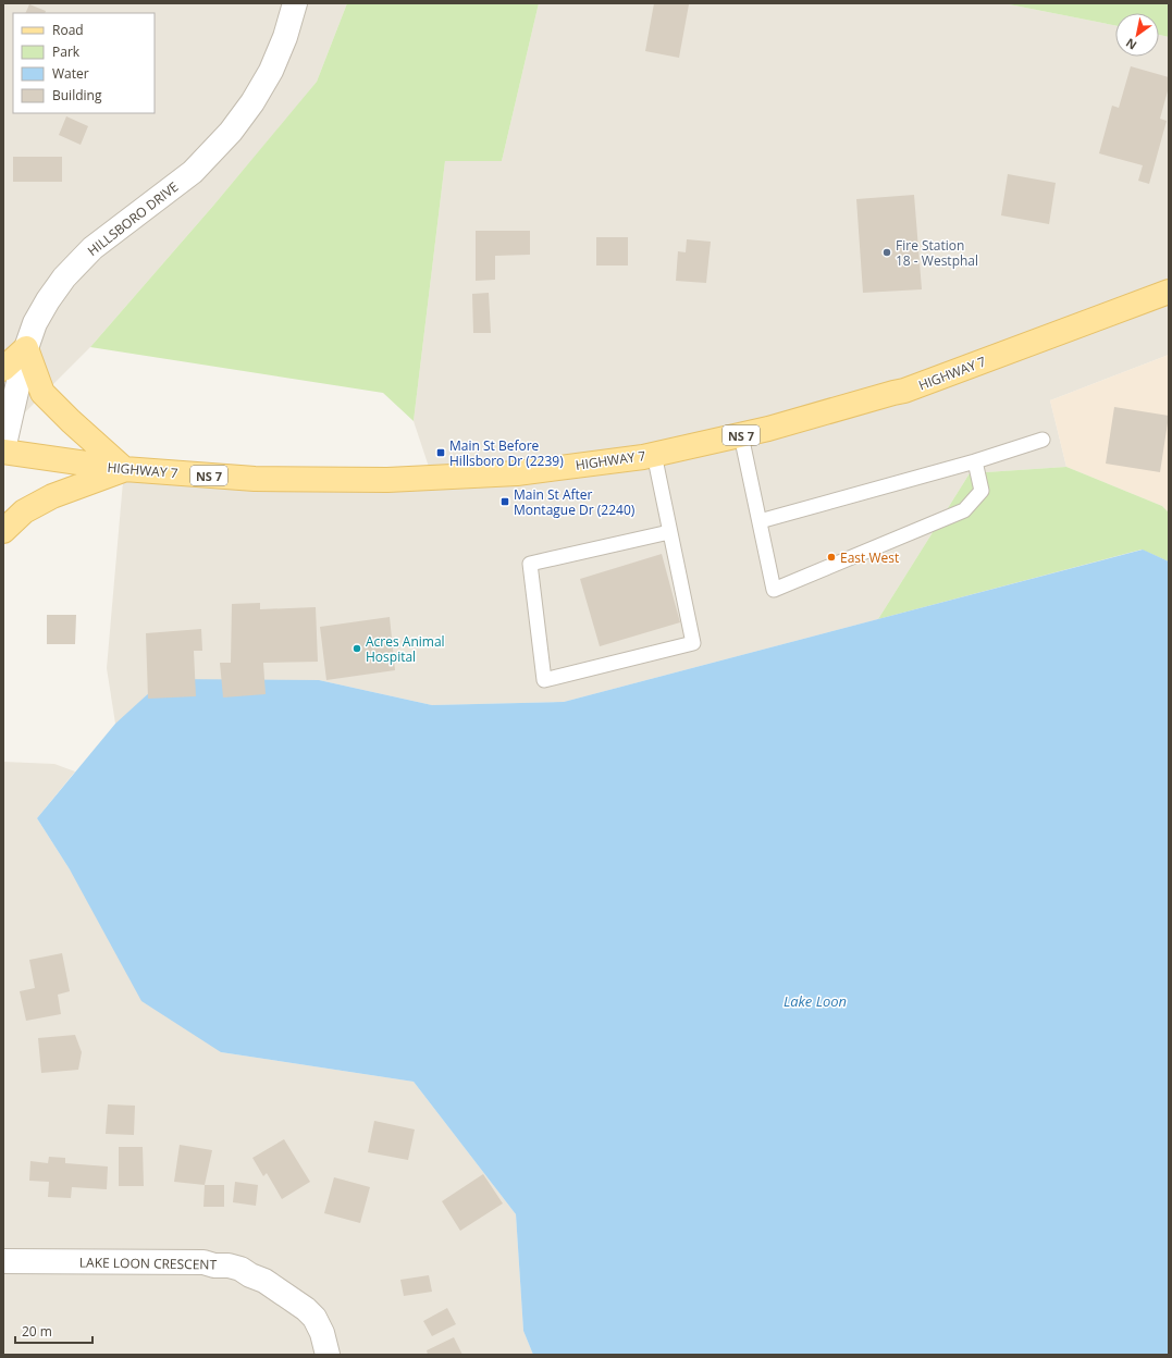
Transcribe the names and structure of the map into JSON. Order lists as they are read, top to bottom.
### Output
{
  "streets": {
    "main road": ["HIGHWAY 7", "NS 7"],
    "street": ["HILLSBORO DRIVE", "LAKE LOON CRESCENT"]
  },
  "crossings": [
    ["HILLSBORO DRIVE", "HIGHWAY 7"]
  ],
  "water": ["Lake Loon"],
  "places": {
    "other": ["Fire Station 18 - Westphal", "East West", "Acres Animal Hospital"],
    "transit": ["Main St Before Hillsboro Dr (2239)", "Main St After Montague Dr (2240)"]
  },
  "legend": [
    "Road",
    "Park",
    "Water",
    "Building"
  ],
  "scale_bar": "20 m",
  "north": "bottom left"
}
